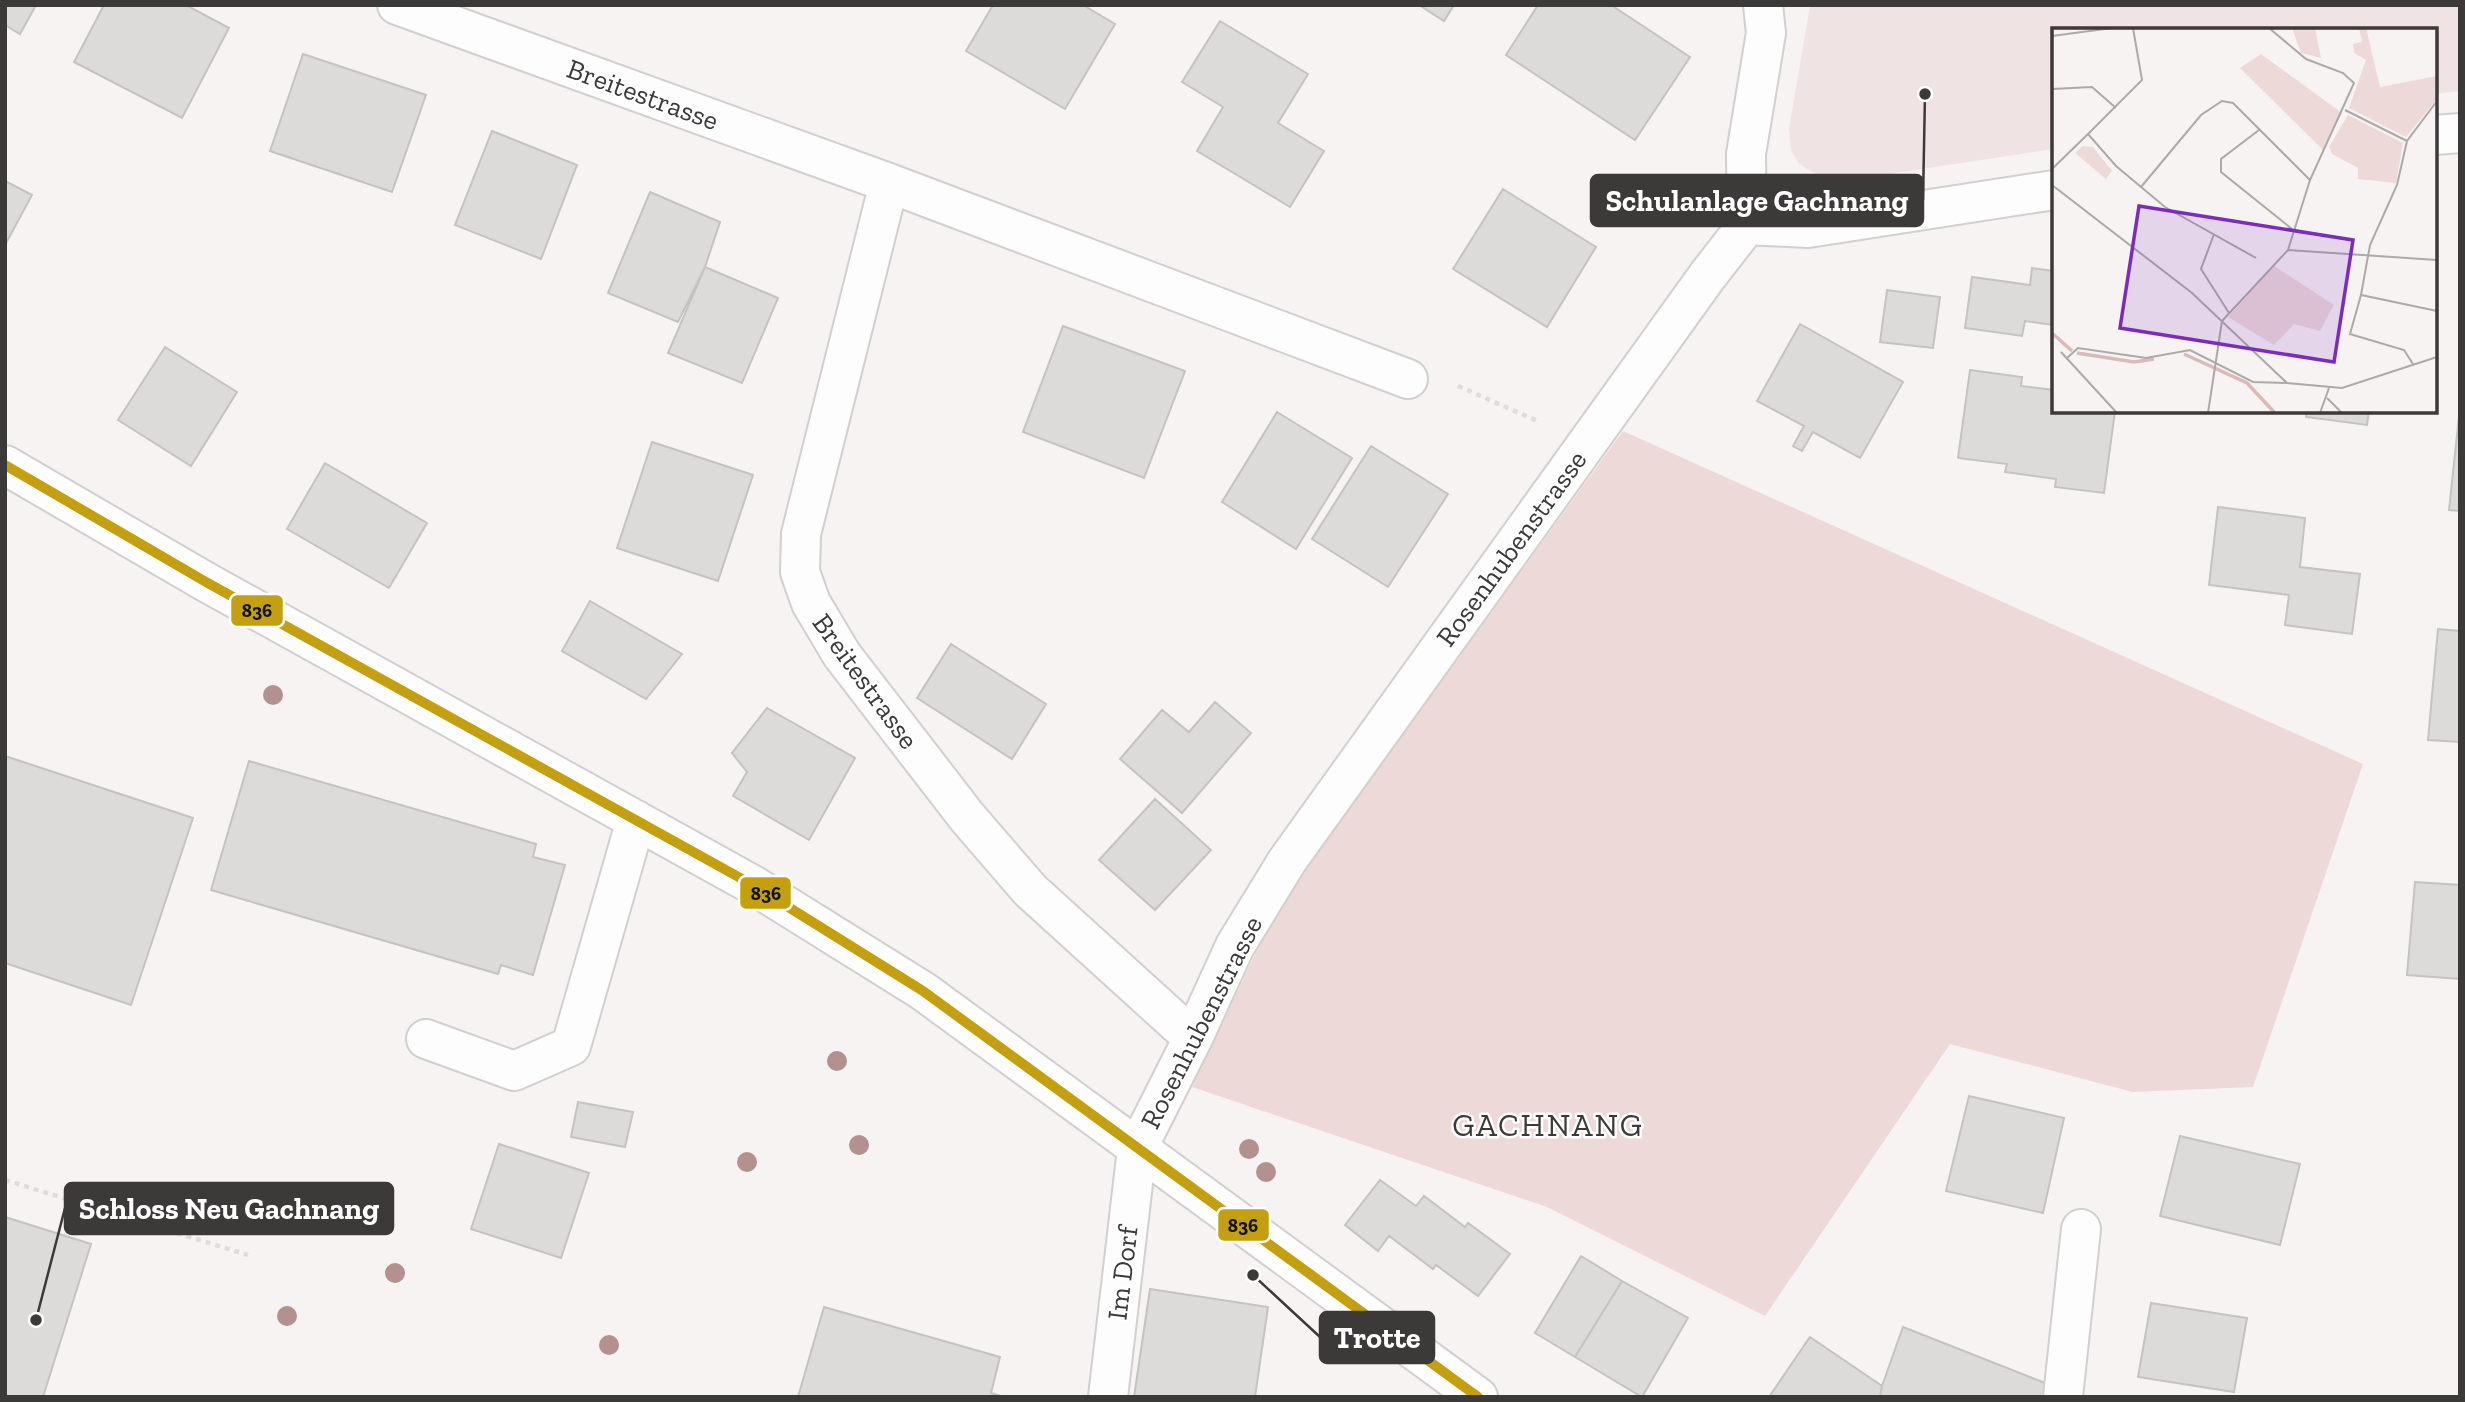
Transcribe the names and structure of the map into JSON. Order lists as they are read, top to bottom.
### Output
{
  "streets": {
    "street": ["Breitestrasse", "Rosenhubenstrasse", "Im Dorf"]
  },
  "crossings": [
    ["Breitestrasse", "Rosenhubenstrasse"],
    ["Rosenhubenstrasse", "Im Dorf"]
  ],
  "districts": ["GACHNANG"],
  "places": ["Schulanlage Gachnang", "Trotte", "Schloss Neu Gachnang"],
  "lines": ["transit line 836"]
}
